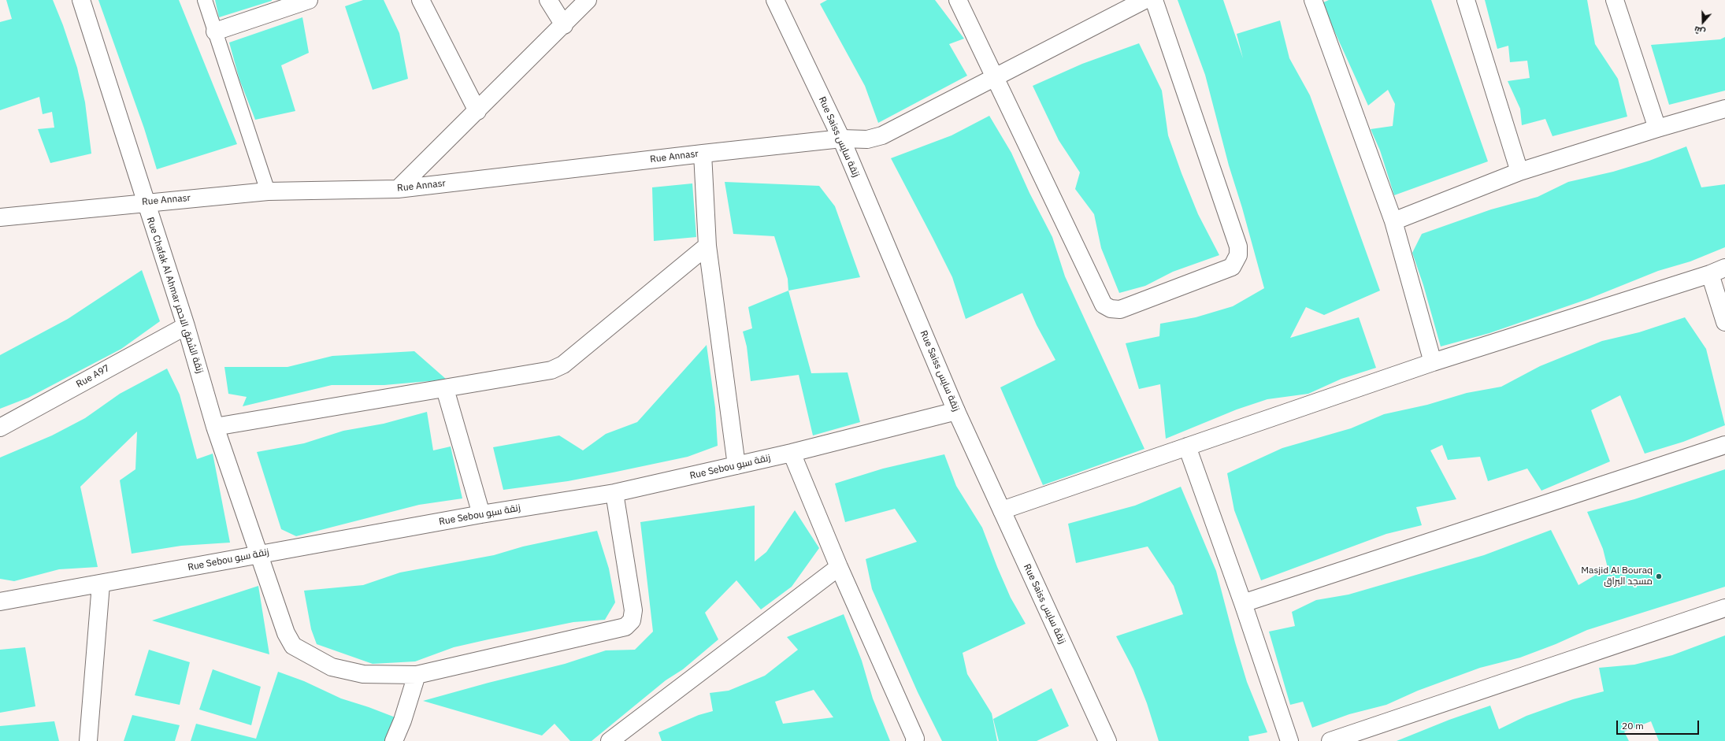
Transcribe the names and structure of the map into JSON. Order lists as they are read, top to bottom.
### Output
{
  "streets": {
    "street": [
      "Rue Saiss زنقة سايس",
      "Rue Annasr",
      "Rue Chafak Al Ahmar زنقة الشفق الاحمر",
      "Rue A97",
      "Rue Sebou زنقة سبو"
    ]
  },
  "crossings": [
    ["Rue Saiss زنقة سايس", "Rue Annasr"],
    ["Rue Saiss زنقة سايس", "Rue Sebou زنقة سبو"],
    ["Rue Annasr", "Rue Chafak Al Ahmar زنقة الشفق الاحمر"],
    ["Rue Chafak Al Ahmar زنقة الشفق الاحمر", "Rue A97"],
    ["Rue Chafak Al Ahmar زنقة الشفق الاحمر", "Rue Sebou زنقة سبو"]
  ],
  "places": ["Masjid Al Bouraq مسجد البراق"],
  "scale_bar": "20 m",
  "north": "bottom"
}
